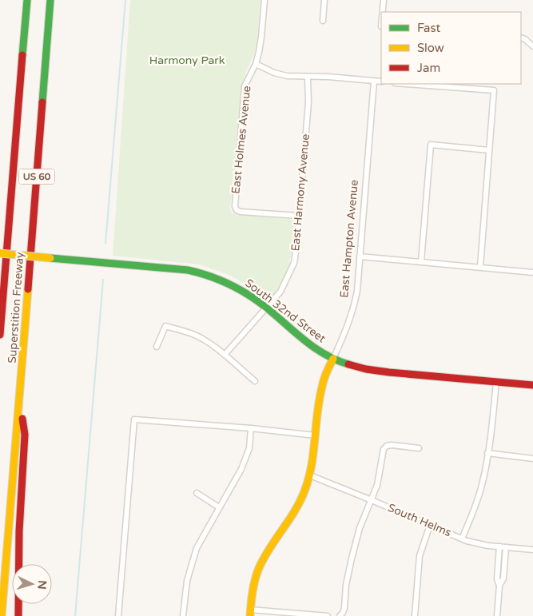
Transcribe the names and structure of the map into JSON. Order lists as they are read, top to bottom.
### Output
{
  "streets": {
    "main road": [
      "US 60",
      "East Hampton Avenue",
      "Superstition Freeway",
      "South 32nd Street"
    ],
    "street": ["East Holmes Avenue", "East Harmony Avenue", "South Helms"]
  },
  "crossings": [
    ["East Holmes Avenue", "East Harmony Avenue"],
    ["East Harmony Avenue", "South 32nd Street"],
    ["East Hampton Avenue", "South 32nd Street"],
    ["East Hampton Avenue", "South Helms"]
  ],
  "parks": ["Harmony Park"],
  "legend": ["Fast", "Slow", "Jam"],
  "north": "right"
}
